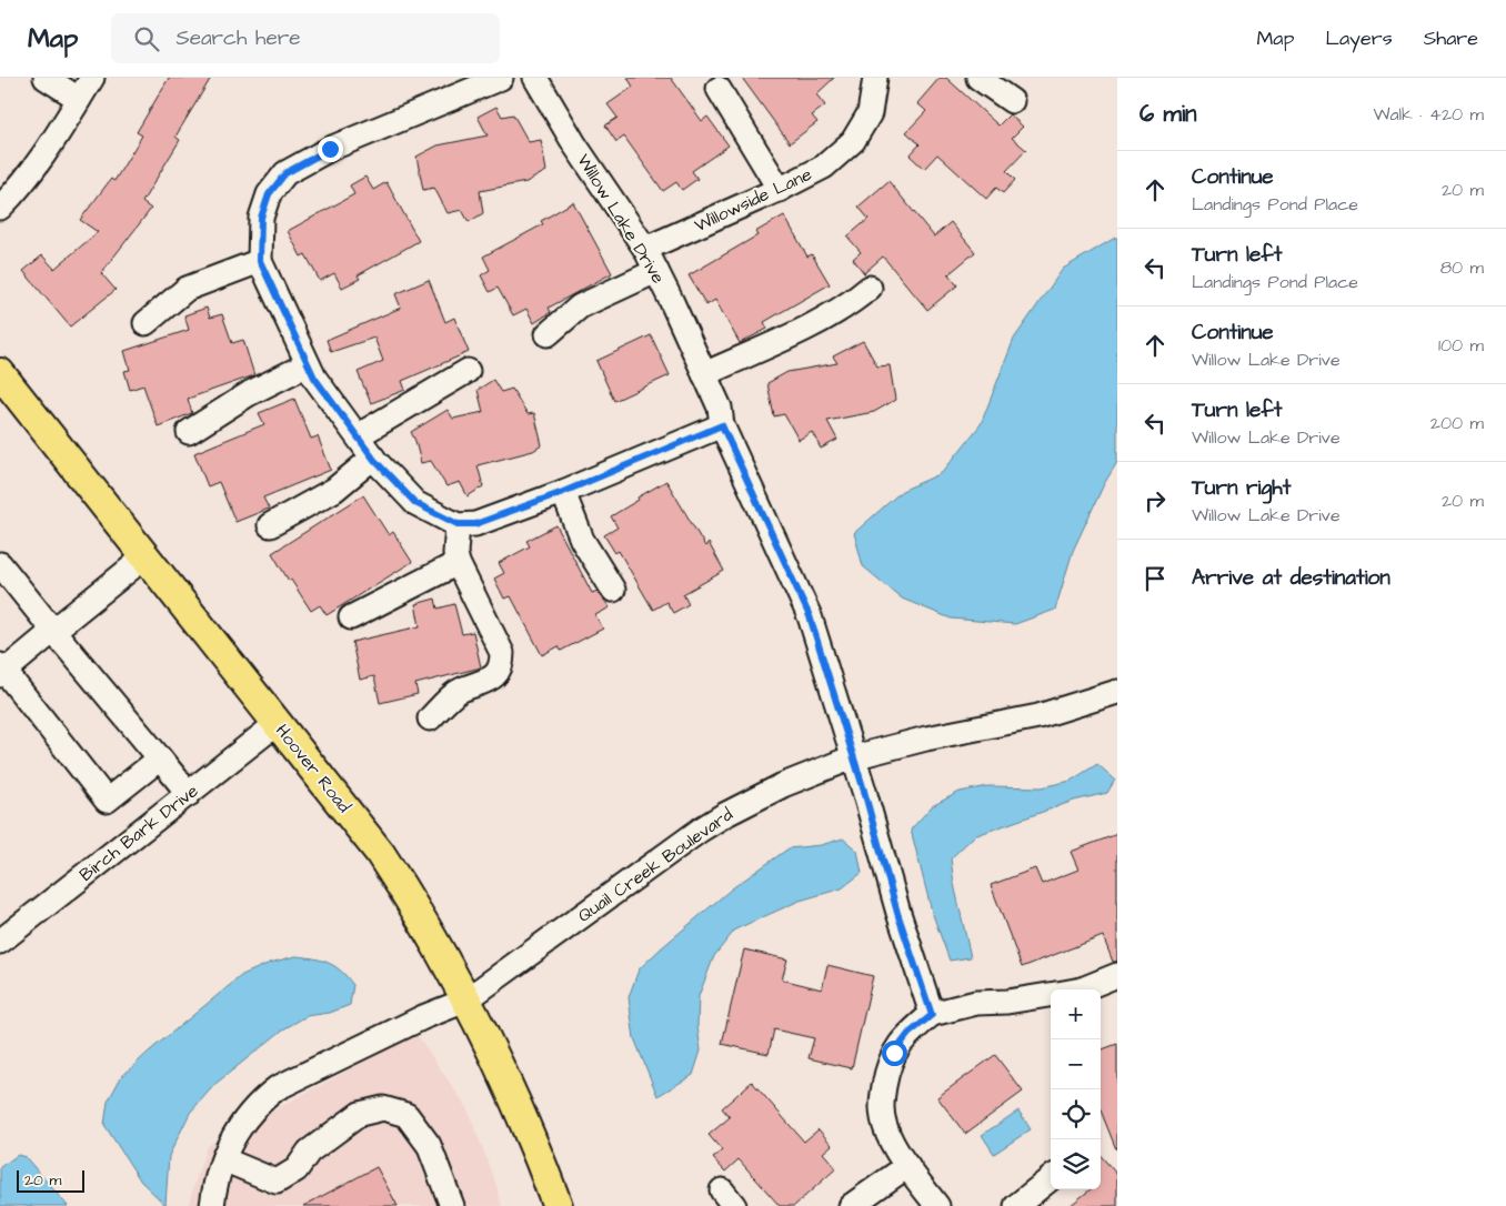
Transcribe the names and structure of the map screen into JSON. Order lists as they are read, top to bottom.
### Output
{
  "streets": {
    "main road": ["Hoover Road"],
    "street": [
      "Willowside Lane",
      "Willow Lake Drive",
      "Birch Bark Drive",
      "Quail Creek Boulevard"
    ]
  },
  "crossings": [
    ["Willowside Lane", "Willow Lake Drive"],
    ["Willow Lake Drive", "Quail Creek Boulevard"],
    ["Hoover Road", "Birch Bark Drive"],
    ["Hoover Road", "Quail Creek Boulevard"]
  ],
  "scale_bar": "20 m",
  "page": {
    "header": "Map",
    "search": "Search here",
    "nav": ["Map", "Layers", "Share"],
    "heading": ["6 min", "Walk · 420 m"],
    "list": [
      ["Continue", "Landings Pond Place", "20 m"],
      ["Turn left", "Landings Pond Place", "80 m"],
      ["Continue", "Willow Lake Drive", "100 m"],
      ["Turn left", "Willow Lake Drive", "200 m"],
      ["Turn right", "Willow Lake Drive", "20 m"],
      "Arrive at destination"
    ],
    "map_buttons": ["+", "−"],
    "scale": "20 m"
  }
}
